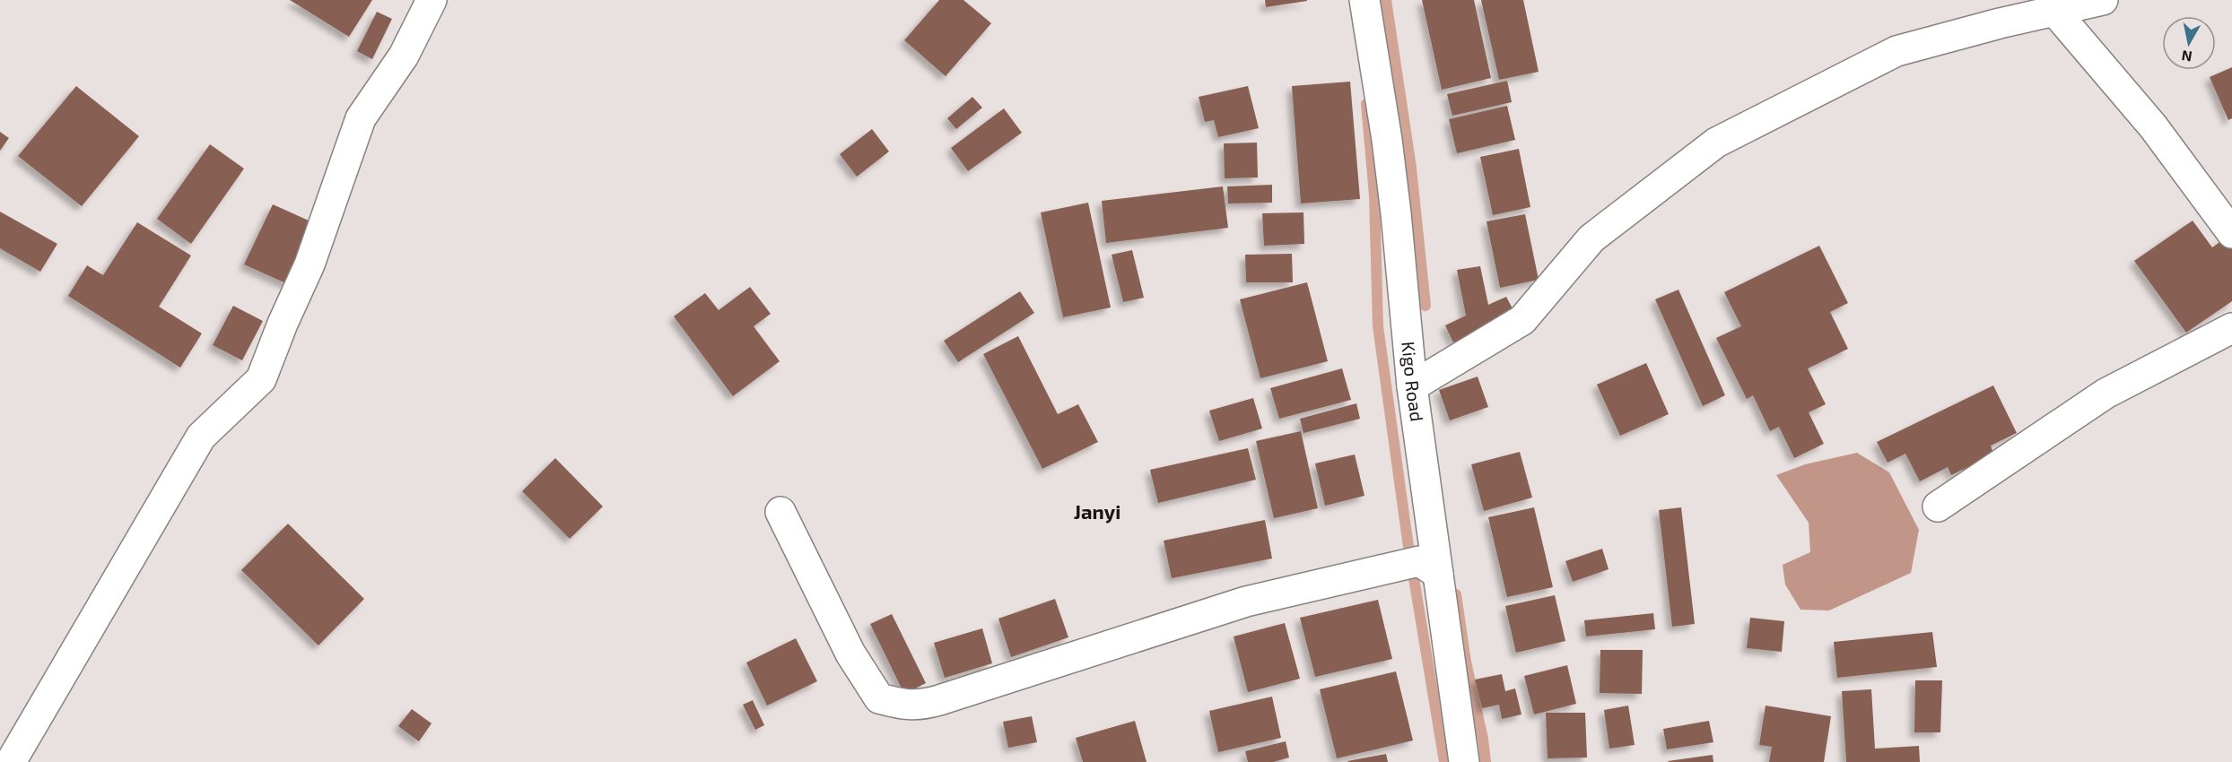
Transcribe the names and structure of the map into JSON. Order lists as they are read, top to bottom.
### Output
{
  "streets": {
    "street": ["Kigo Road"]
  },
  "districts": ["Janyi"],
  "north": "bottom"
}
